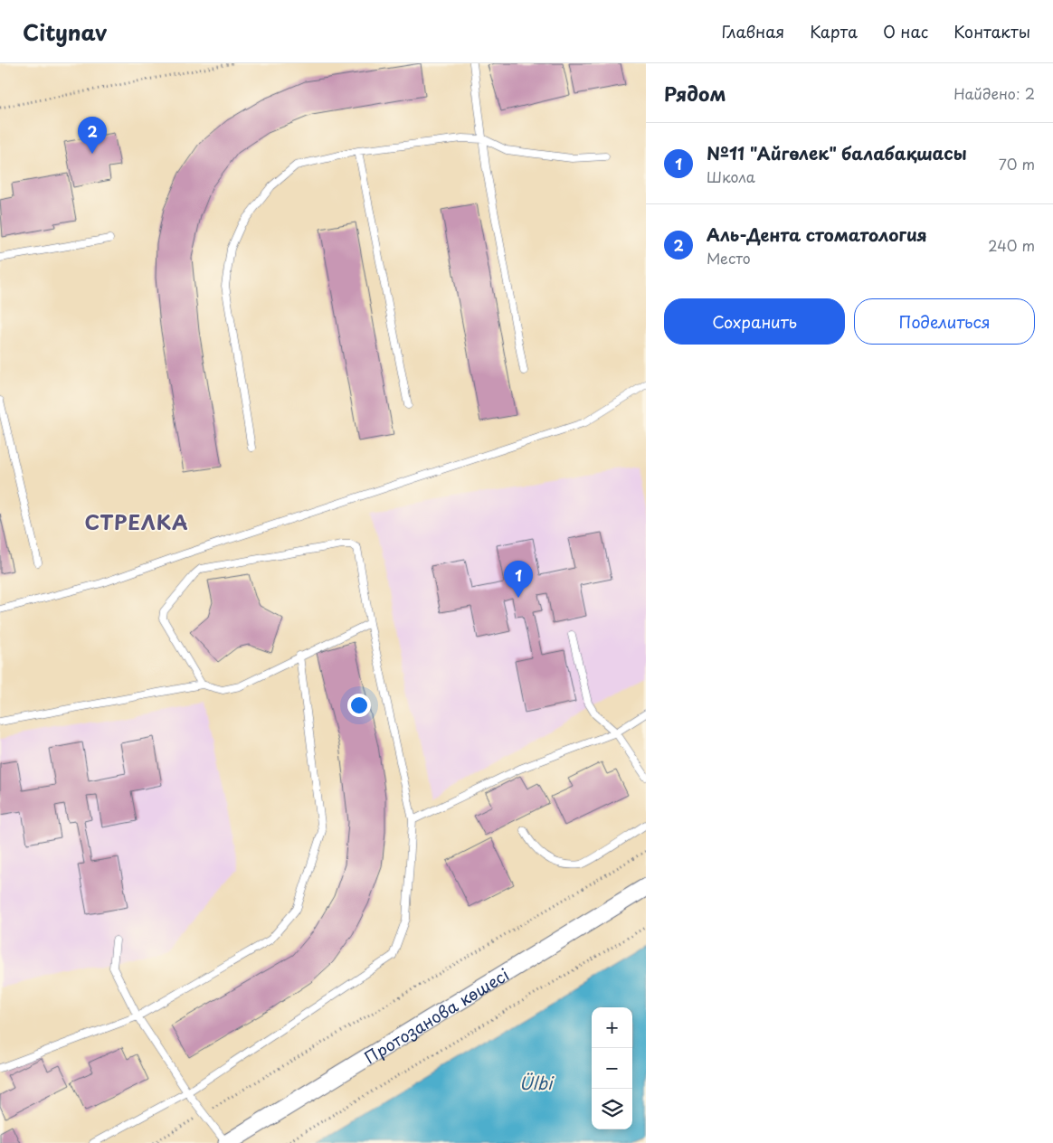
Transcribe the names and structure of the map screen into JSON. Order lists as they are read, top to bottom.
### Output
{
  "streets": {
    "street": ["Протозанова көшесі"]
  },
  "districts": ["СТРЕЛКА"],
  "water": ["Ülbi"],
  "page": {
    "header": "Citynav",
    "nav": [
      "Главная",
      "Карта",
      "О нас",
      "Контакты"
    ],
    "heading": ["Рядом", "Найдено: 2"],
    "pins": ["2", "1"],
    "list": [
      {
        "mark": "1",
        "name": "№11 \"Айгөлек\" балабақшасы",
        "note": "Школа",
        "value": "70 m"
      },
      {
        "mark": "2",
        "name": "Аль-Дента стоматология",
        "note": "Место",
        "value": "240 m"
      }
    ],
    "buttons": ["Сохранить", "Поделиться"],
    "map_buttons": ["+", "−"]
  }
}
